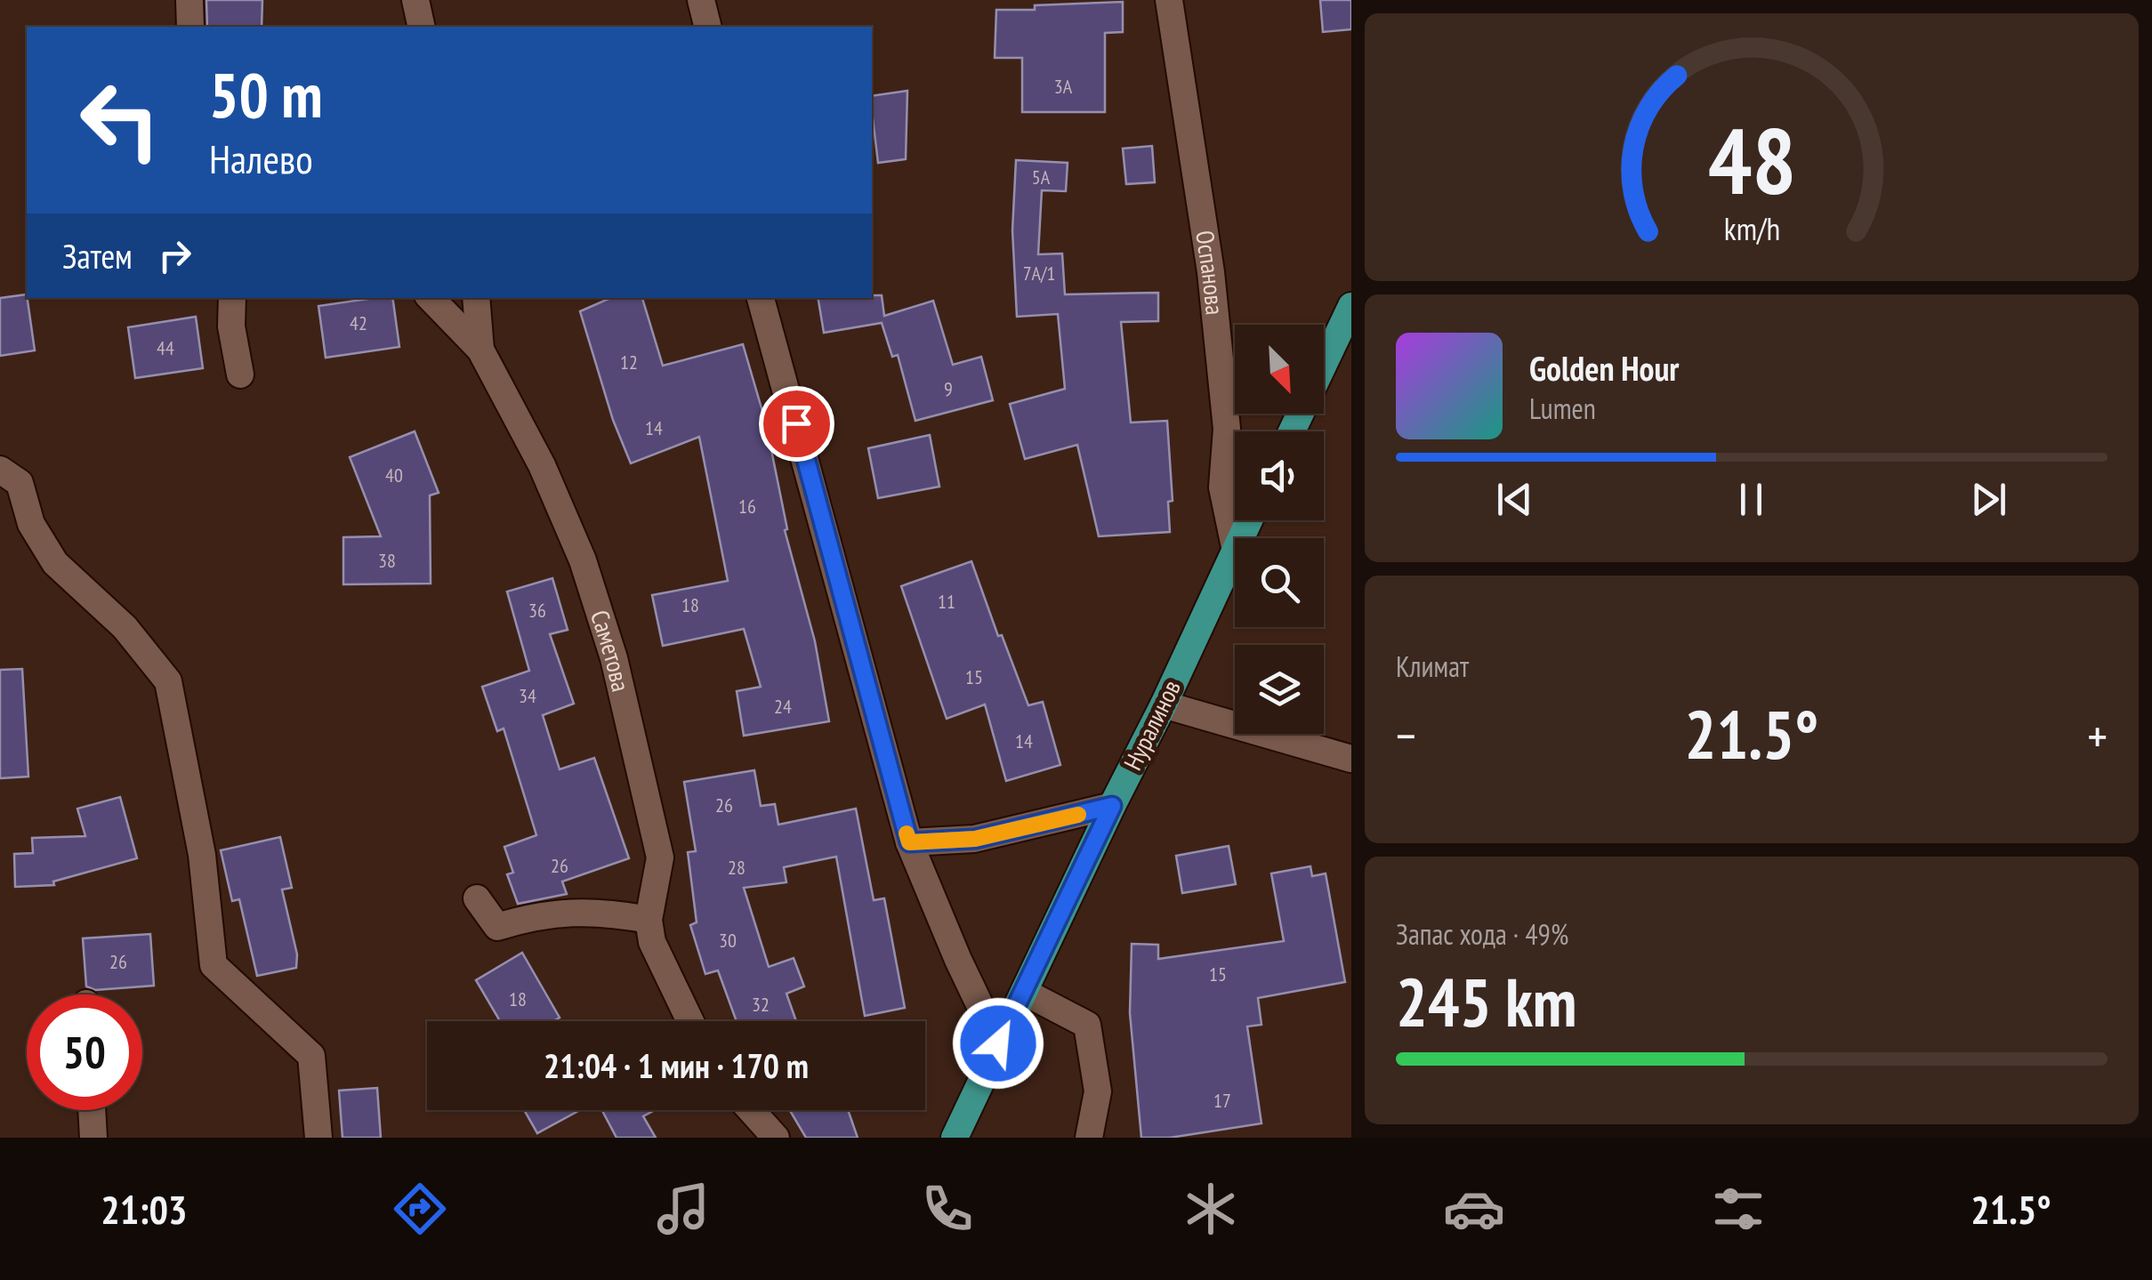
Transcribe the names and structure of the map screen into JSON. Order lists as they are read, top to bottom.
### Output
{
  "streets": {
    "main road": ["Нуралинов"],
    "street": ["Оспанова", "Саметова"]
  },
  "crossings": [
    ["Оспанова", "Нуралинов"]
  ],
  "house_numbers": [
    "3А",
    "5А",
    "7А/1",
    "42",
    "44",
    "12",
    "9",
    "14",
    "40",
    "16",
    "38",
    "11",
    "18",
    "36",
    "15",
    "34",
    "24",
    "14",
    "26",
    "26",
    "28",
    "30",
    "26",
    "15",
    "18",
    "32",
    "17"
  ],
  "north": "bottom right",
  "page": {
    "turn": ["50 m", "Налево"],
    "then": "Затем",
    "song": ["Golden Hour", "Lumen"],
    "tile": [
      "Климат",
      ["Запас хода · 49%", "245 km"]
    ],
    "heat": ["−", "21.5°", "+"],
    "limit": "50",
    "trip": "21:04 · 1 мин · 170 m",
    "tabs": ["21:03", "21.5°"],
    "gauge": ["48", "km/h"]
  }
}
